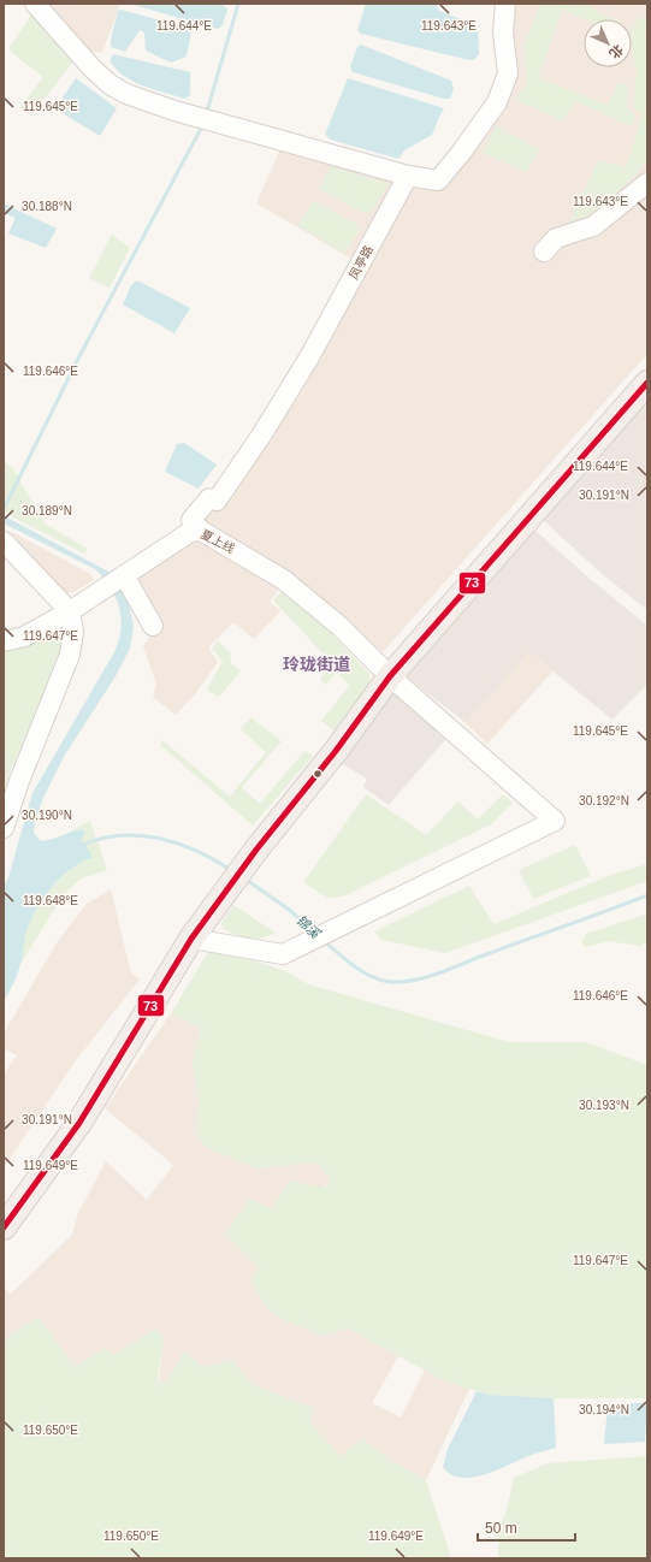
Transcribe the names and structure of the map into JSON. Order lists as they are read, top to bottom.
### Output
{
  "streets": {
    "street": ["凤亭路", "夏上线"]
  },
  "crossings": [
    ["凤亭路", "夏上线"]
  ],
  "districts": ["玲珑街道"],
  "water": ["锦溪"],
  "lines": ["transit line 73"],
  "scale_bar": "50 m",
  "north": "bottom right",
  "coordinates": [
    "119.644°E",
    "119.643°E",
    "119.645°E",
    "30.188°N",
    "119.646°E",
    "30.191°N",
    "30.189°N",
    "119.647°E",
    "30.192°N",
    "30.190°N",
    "119.648°E",
    "30.193°N",
    "119.649°E",
    "30.194°N",
    "119.650°E"
  ]
}
